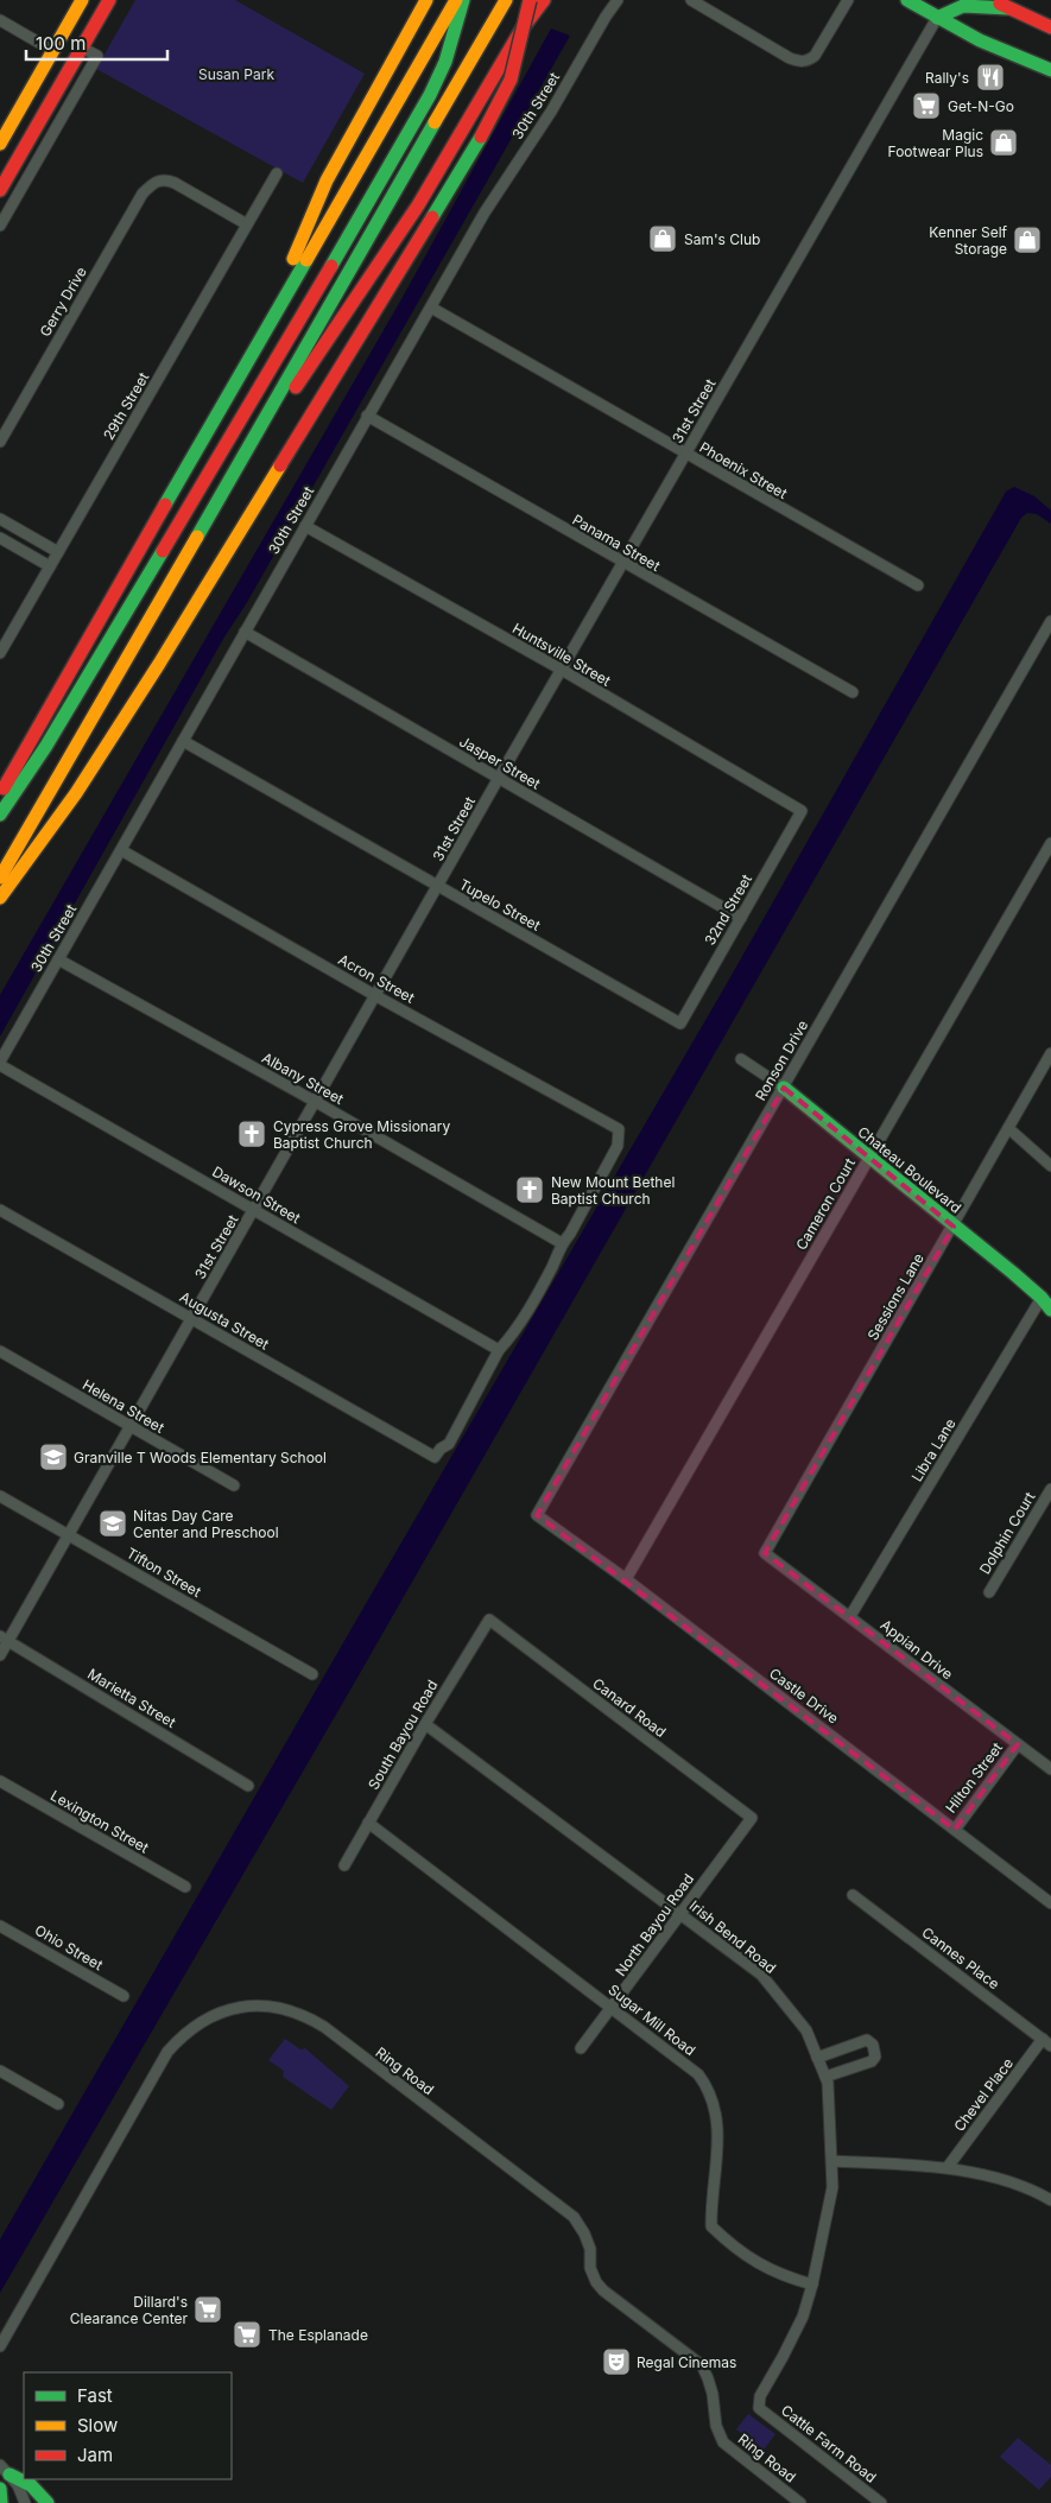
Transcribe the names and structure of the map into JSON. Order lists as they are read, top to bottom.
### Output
{
  "streets": {
    "main road": ["Chateau Boulevard"],
    "street": [
      "30th Street",
      "Gerry Drive",
      "29th Street",
      "31st Street",
      "Phoenix Street",
      "Panama Street",
      "Huntsville Street",
      "Jasper Street",
      "Tupelo Street",
      "32nd Street",
      "Acron Street",
      "Ronson Drive",
      "Albany Street",
      "Dawson Street",
      "Cameron Court",
      "Sessions Lane",
      "Augusta Street",
      "Helena Street",
      "Libra Lane",
      "Dolphin Court",
      "Tifton Street",
      "Appian Drive",
      "Castle Drive",
      "Marietta Street",
      "Canard Road",
      "South Bayou Road",
      "Hilton Street",
      "Lexington Street",
      "North Bayou Road",
      "Irish Bend Road",
      "Ohio Street",
      "Cannes Place",
      "Sugar Mill Road",
      "Ring Road",
      "Chevel Place",
      "Cattle Farm Road"
    ]
  },
  "crossings": [
    ["30th Street", "Phoenix Street"],
    ["30th Street", "Panama Street"],
    ["30th Street", "Huntsville Street"],
    ["30th Street", "Jasper Street"],
    ["30th Street", "Tupelo Street"],
    ["30th Street", "Acron Street"],
    ["30th Street", "Albany Street"],
    ["30th Street", "Dawson Street"],
    ["Gerry Drive", "29th Street"],
    ["31st Street", "Phoenix Street"],
    ["31st Street", "Panama Street"],
    ["31st Street", "Huntsville Street"],
    ["31st Street", "Jasper Street"],
    ["31st Street", "Tupelo Street"],
    ["31st Street", "Acron Street"],
    ["31st Street", "Albany Street"],
    ["31st Street", "Dawson Street"],
    ["31st Street", "Augusta Street"],
    ["31st Street", "Helena Street"],
    ["31st Street", "Tifton Street"],
    ["31st Street", "Marietta Street"],
    ["Huntsville Street", "32nd Street"],
    ["Jasper Street", "32nd Street"],
    ["Tupelo Street", "32nd Street"],
    ["Acron Street", "Albany Street"],
    ["Ronson Drive", "Chateau Boulevard"],
    ["Ronson Drive", "Castle Drive"],
    ["Chateau Boulevard", "Cameron Court"],
    ["Chateau Boulevard", "Sessions Lane"],
    ["Chateau Boulevard", "Libra Lane"],
    ["Dawson Street", "Augusta Street"],
    ["Cameron Court", "Castle Drive"],
    ["Sessions Lane", "Appian Drive"],
    ["Libra Lane", "Appian Drive"],
    ["Appian Drive", "Hilton Street"],
    ["Castle Drive", "Hilton Street"],
    ["Canard Road", "South Bayou Road"],
    ["Canard Road", "North Bayou Road"],
    ["South Bayou Road", "Irish Bend Road"],
    ["South Bayou Road", "Sugar Mill Road"],
    ["North Bayou Road", "Irish Bend Road"],
    ["North Bayou Road", "Sugar Mill Road"],
    ["Irish Bend Road", "Sugar Mill Road"],
    ["Irish Bend Road", "Cattle Farm Road"],
    ["Cannes Place", "Chevel Place"]
  ],
  "parks": ["Susan Park"],
  "places": {
    "restaurant": ["Rally's"],
    "supermarket": ["Get-N-Go", "Dillard's Clearance Center", "The Esplanade"],
    "shop": ["Magic Footwear Plus", "Sam's Club", "Kenner Self Storage"],
    "church": ["Cypress Grove Missionary Baptist Church", "New Mount Bethel Baptist Church"],
    "school or university": ["Granville T Woods Elementary School", "Nitas Day Care Center and Preschool"],
    "theatre": ["Regal Cinemas"]
  },
  "legend": ["Fast", "Slow", "Jam"],
  "scale_bar": "100 m"
}
